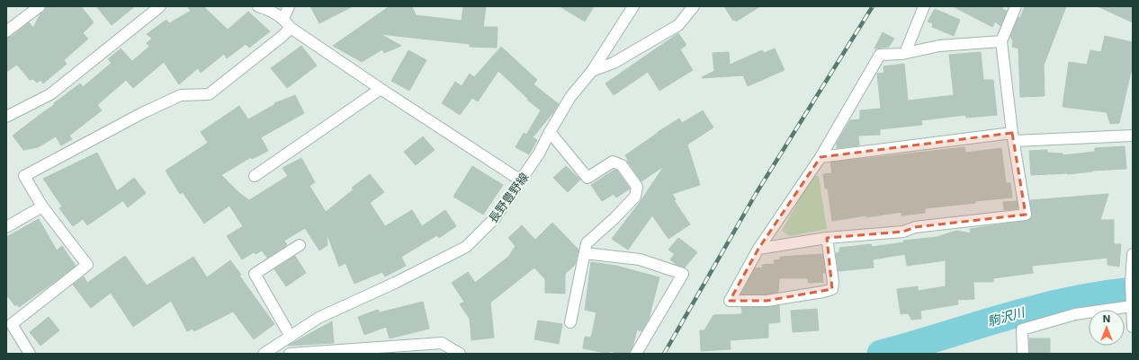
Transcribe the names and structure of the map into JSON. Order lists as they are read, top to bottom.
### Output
{
  "streets": {
    "street": ["長野豊野線"]
  },
  "water": ["駒沢川"],
  "north": "top"
}
